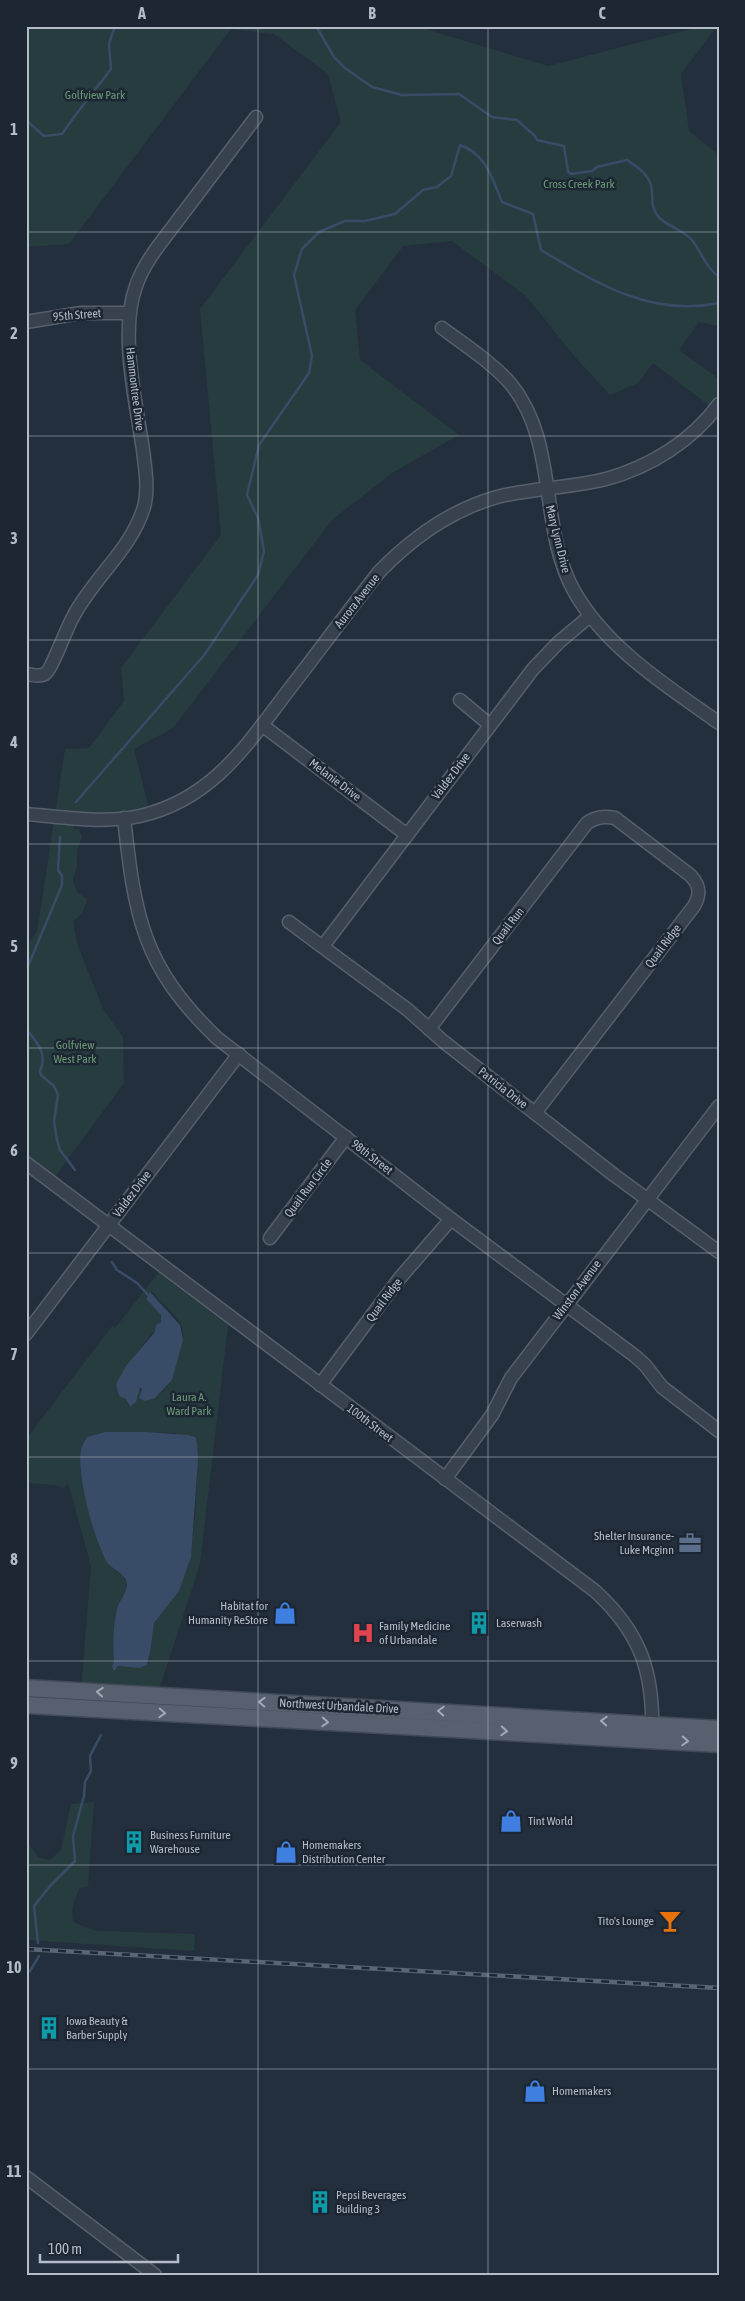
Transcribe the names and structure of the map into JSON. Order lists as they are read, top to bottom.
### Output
{
  "streets": {
    "main road": ["Northwest Urbandale Drive"],
    "street": [
      "95th Street",
      "Hammontree Drive",
      "Mary Lynn Drive",
      "Aurora Avenue",
      "Valdez Drive",
      "Melanie Drive",
      "Quail Run",
      "Quail Ridge",
      "Patricia Drive",
      "98th Street",
      "Quail Run Circle",
      "Winston Avenue",
      "100th Street"
    ]
  },
  "crossings": [
    ["95th Street", "Hammontree Drive"],
    ["Mary Lynn Drive", "Aurora Avenue"],
    ["Mary Lynn Drive", "Valdez Drive"],
    ["Aurora Avenue", "Melanie Drive"],
    ["Aurora Avenue", "98th Street"],
    ["Valdez Drive", "Melanie Drive"],
    ["Valdez Drive", "Patricia Drive"],
    ["Valdez Drive", "98th Street"],
    ["Valdez Drive", "100th Street"],
    ["Quail Run", "Quail Ridge"],
    ["Quail Run", "Patricia Drive"],
    ["Quail Ridge", "Patricia Drive"],
    ["Quail Ridge", "98th Street"],
    ["Quail Ridge", "100th Street"],
    ["Patricia Drive", "Winston Avenue"],
    ["98th Street", "Quail Run Circle"],
    ["98th Street", "Winston Avenue"],
    ["Winston Avenue", "100th Street"],
    ["100th Street", "Northwest Urbandale Drive"]
  ],
  "parks": [
    "Golfview Park",
    "Cross Creek Park",
    "Golfview West Park",
    "Laura A. Ward Park"
  ],
  "places": {
    "office": ["Shelter Insurance- Luke Mcginn"],
    "shop": [
      "Habitat for Humanity ReStore",
      "Tint World",
      "Homemakers Distribution Center",
      "Homemakers"
    ],
    "building": [
      "Laserwash",
      "Business Furniture Warehouse",
      "Iowa Beauty & Barber Supply",
      "Pepsi Beverages Building 3"
    ],
    "hospital": ["Family Medicine of Urbandale"],
    "bar": ["Tito's Lounge"]
  },
  "scale_bar": "100 m",
  "grid": {
    "columns": ["A", "B", "C"],
    "rows": [
      "1",
      "2",
      "3",
      "4",
      "5",
      "6",
      "7",
      "8",
      "9",
      "10",
      "11"
    ]
  }
}
